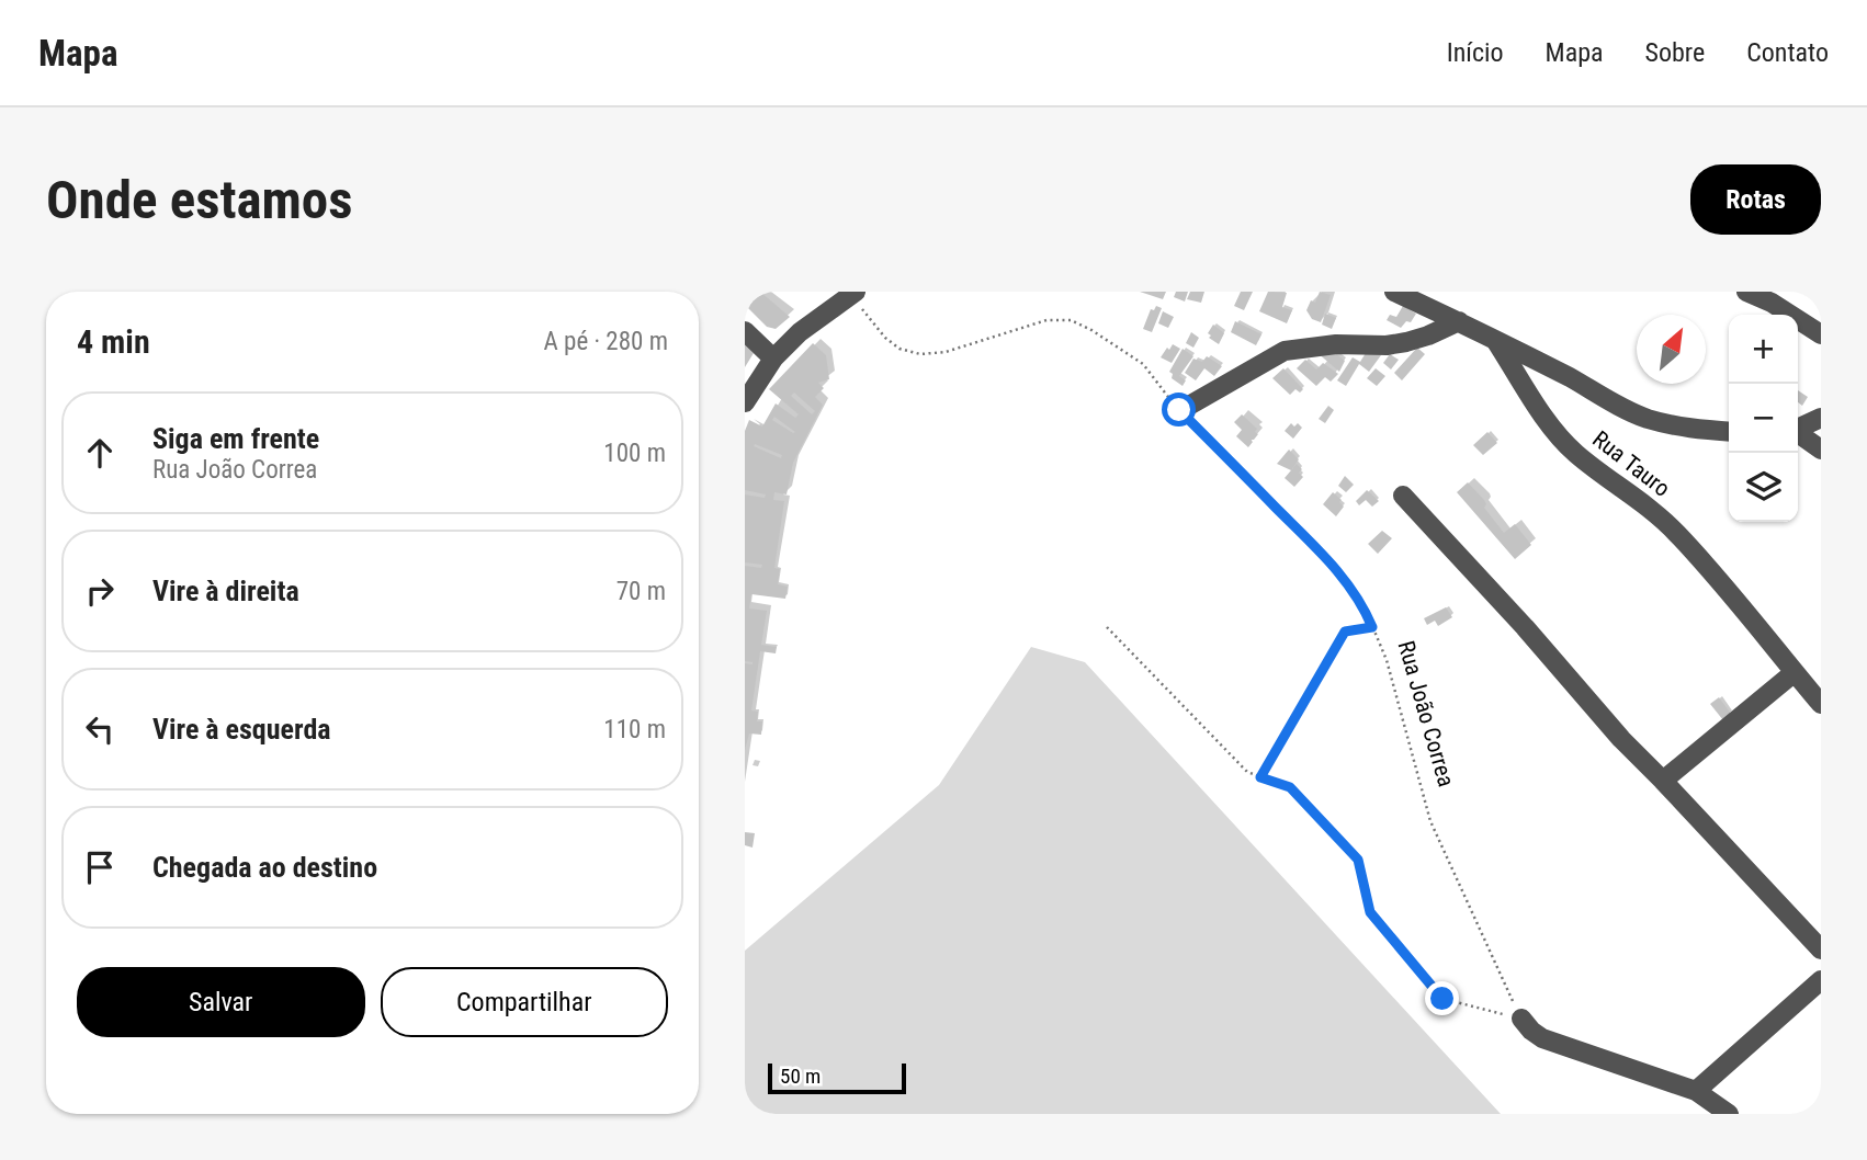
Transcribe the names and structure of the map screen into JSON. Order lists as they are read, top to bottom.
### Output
{
  "streets": {
    "street": ["Rua Tauro"],
    "path": ["Rua João Correa"]
  },
  "scale_bar": "50 m",
  "north": "top right",
  "page": {
    "header": "Mapa",
    "nav": [
      "Início",
      "Mapa",
      "Sobre",
      "Contato"
    ],
    "buttons": [
      "Rotas",
      ["Salvar", "Compartilhar"]
    ],
    "title": "Onde estamos",
    "heading": ["4 min", "A pé · 280 m"],
    "map_buttons": ["+", "−"],
    "list": [
      ["Siga em frente", "Rua João Correa", "100 m"],
      ["Vire à direita", "70 m"],
      ["Vire à esquerda", "110 m"],
      "Chegada ao destino"
    ],
    "scale": "50 m"
  }
}
